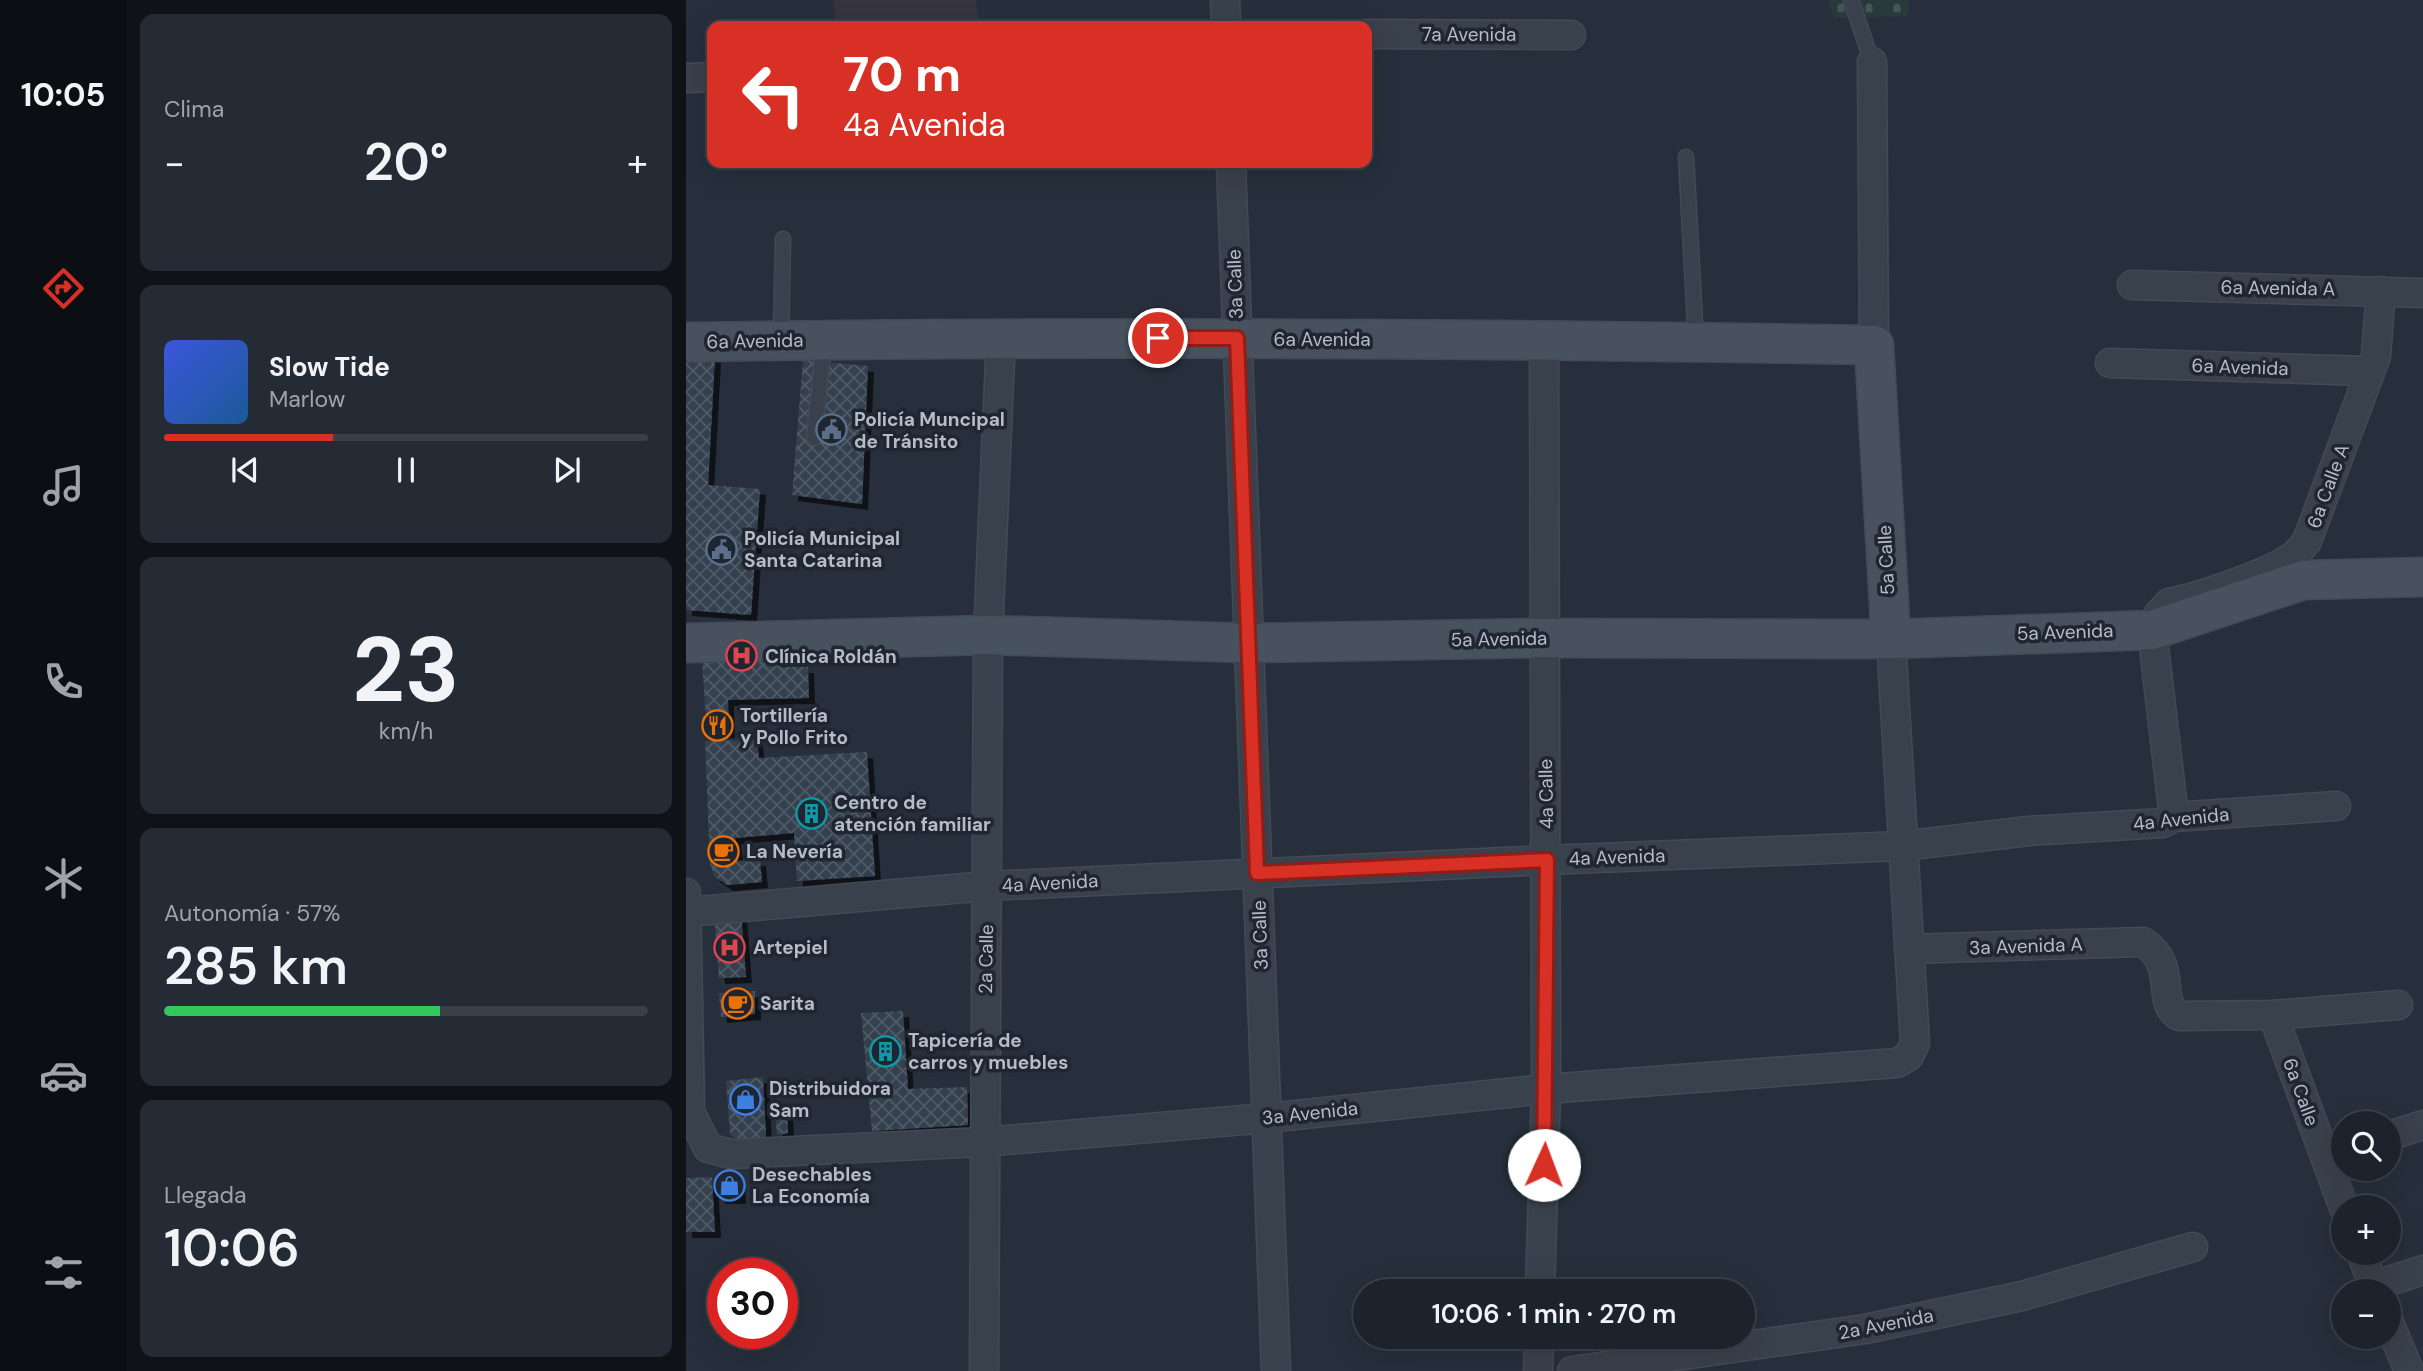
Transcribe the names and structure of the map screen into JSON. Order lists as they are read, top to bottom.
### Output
{
  "streets": {
    "street": [
      "7a Avenida",
      "3a Calle",
      "6a Avenida A",
      "6a Avenida",
      "6a Calle A",
      "5a Calle",
      "5a Avenida",
      "4a Calle",
      "4a Avenida",
      "3a Avenida A",
      "2a Calle",
      "6a Calle",
      "3a Avenida",
      "2a Avenida"
    ]
  },
  "crossings": [
    ["3a Calle", "6a Avenida"],
    ["3a Calle", "5a Avenida"],
    ["3a Calle", "4a Avenida"],
    ["3a Calle", "3a Avenida"],
    ["6a Avenida A", "6a Calle A"],
    ["6a Avenida", "6a Calle A"],
    ["6a Avenida", "5a Calle"],
    ["6a Avenida", "4a Calle"],
    ["6a Avenida", "2a Calle"],
    ["6a Calle A", "5a Avenida"],
    ["5a Calle", "5a Avenida"],
    ["5a Calle", "4a Avenida"],
    ["5a Calle", "3a Avenida A"],
    ["5a Calle", "3a Avenida"],
    ["5a Avenida", "4a Calle"],
    ["5a Avenida", "2a Calle"],
    ["4a Calle", "4a Avenida"],
    ["4a Calle", "3a Avenida"],
    ["4a Avenida", "2a Calle"],
    ["3a Avenida A", "6a Calle"],
    ["2a Calle", "3a Avenida"]
  ],
  "places": {
    "public building": ["Policía Muncipal de Tránsito", "Policía Municipal Santa Catarina"],
    "hospital": ["Clínica Roldán", "Artepiel"],
    "restaurant": ["Tortillería y Pollo Frito"],
    "building": ["Centro de atención familiar", "Tapicería de carros y muebles"],
    "cafe": ["La Nevería", "Sarita"],
    "shop": ["Distribuidora Sam", "Desechables La Economía"]
  },
  "page": {
    "tabs": "10:05",
    "tile": [
      "Clima",
      ["23", "km/h"],
      ["Autonomía · 57%", "285 km"],
      ["Llegada", "10:06"]
    ],
    "turn": ["70 m", "4a Avenida"],
    "heat": ["−", "20°", "+"],
    "song": ["Slow Tide", "Marlow"],
    "map_buttons": ["+", "−"],
    "limit": "30",
    "trip": "10:06 · 1 min · 270 m"
  }
}
